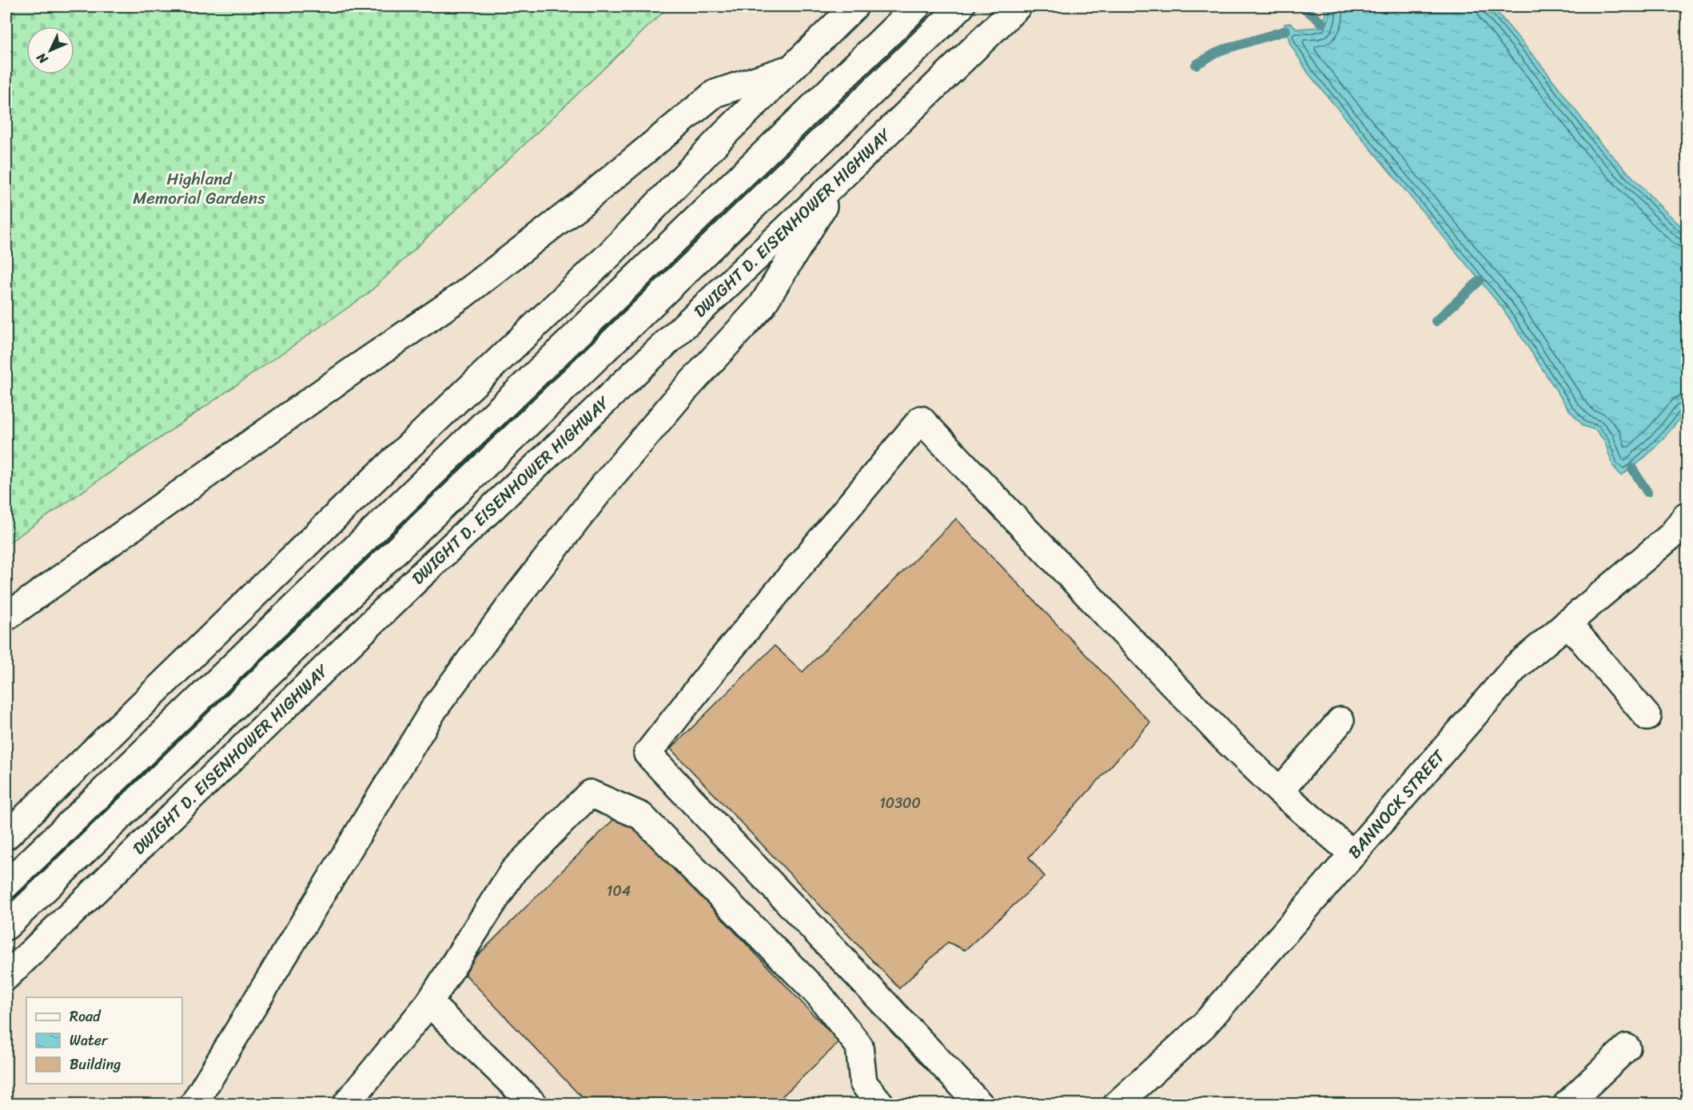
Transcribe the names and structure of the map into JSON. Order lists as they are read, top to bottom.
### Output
{
  "streets": {
    "main road": ["DWIGHT D. EISENHOWER HIGHWAY", "BANNOCK STREET"]
  },
  "parks": ["Highland Memorial Gardens"],
  "house_numbers": ["10300", "104"],
  "legend": ["Road", "Water", "Building"],
  "north": "bottom left"
}
